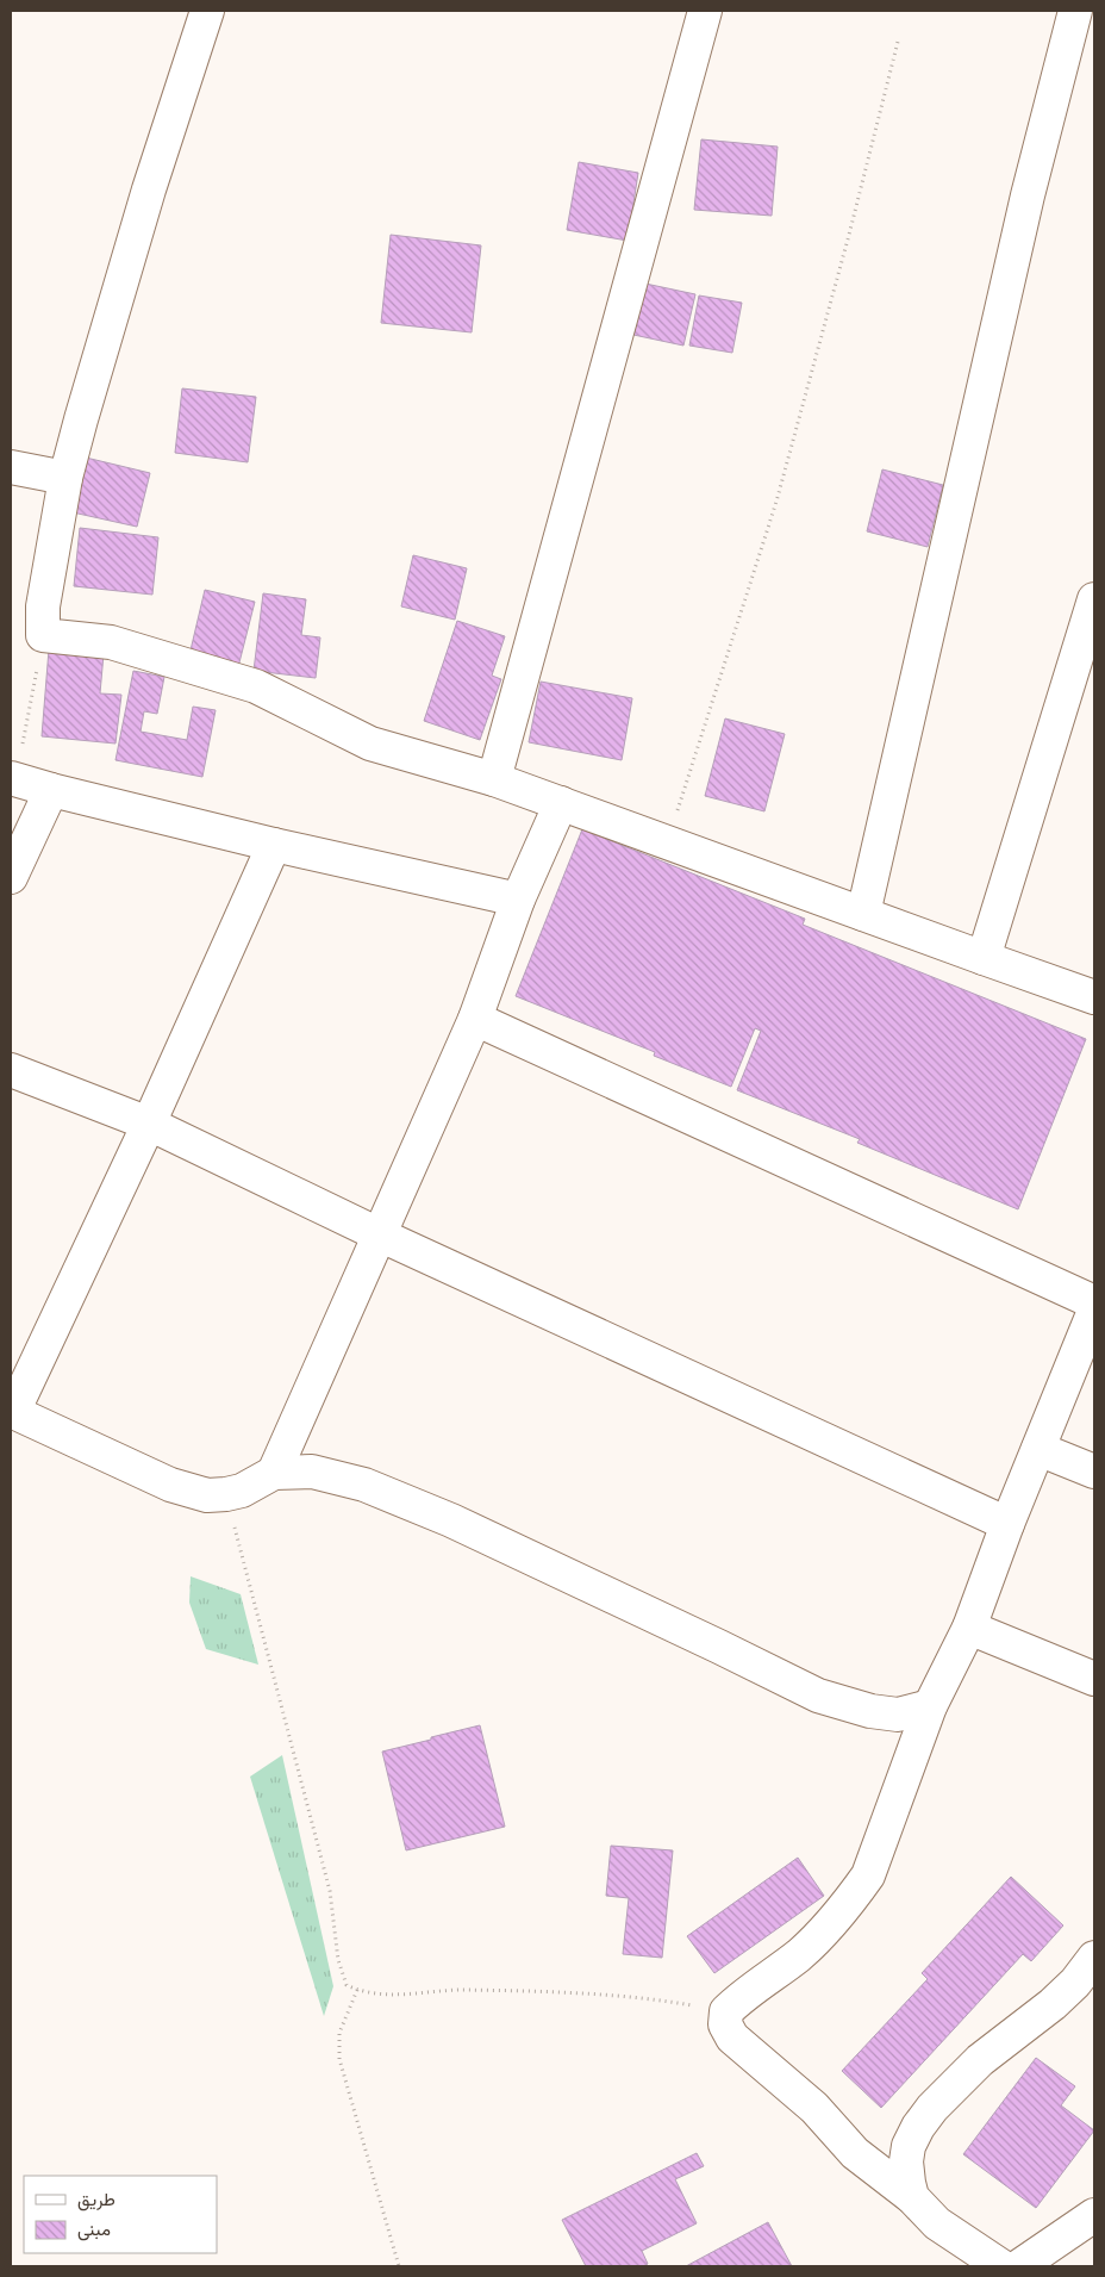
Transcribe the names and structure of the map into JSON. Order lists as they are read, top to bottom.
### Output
{
  "legend": ["طريق", "مبنى"]
}
